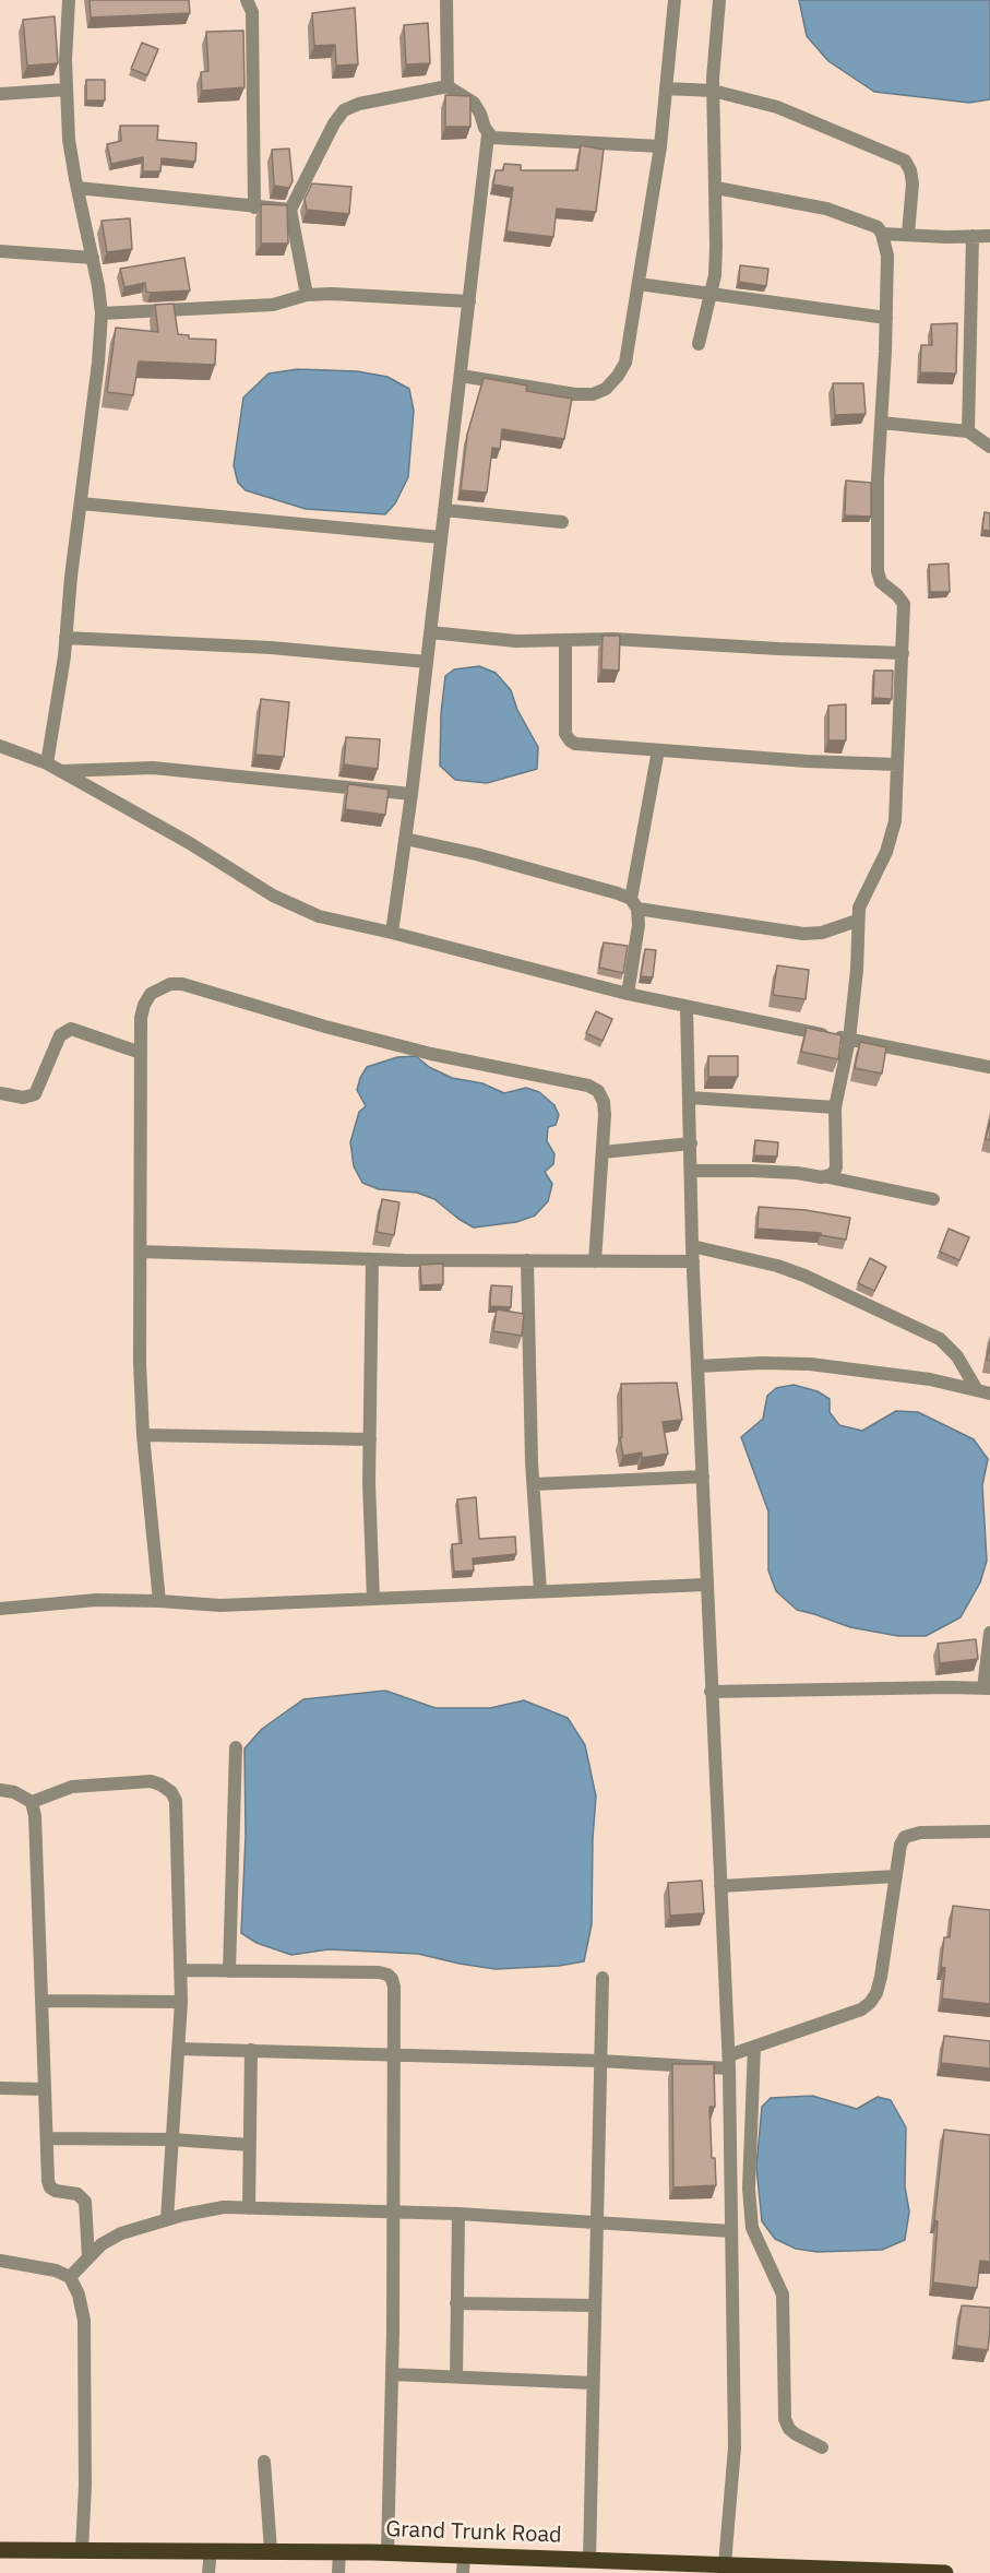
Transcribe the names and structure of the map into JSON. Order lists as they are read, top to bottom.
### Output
{
  "streets": {
    "main road": ["Grand Trunk Road"]
  }
}
